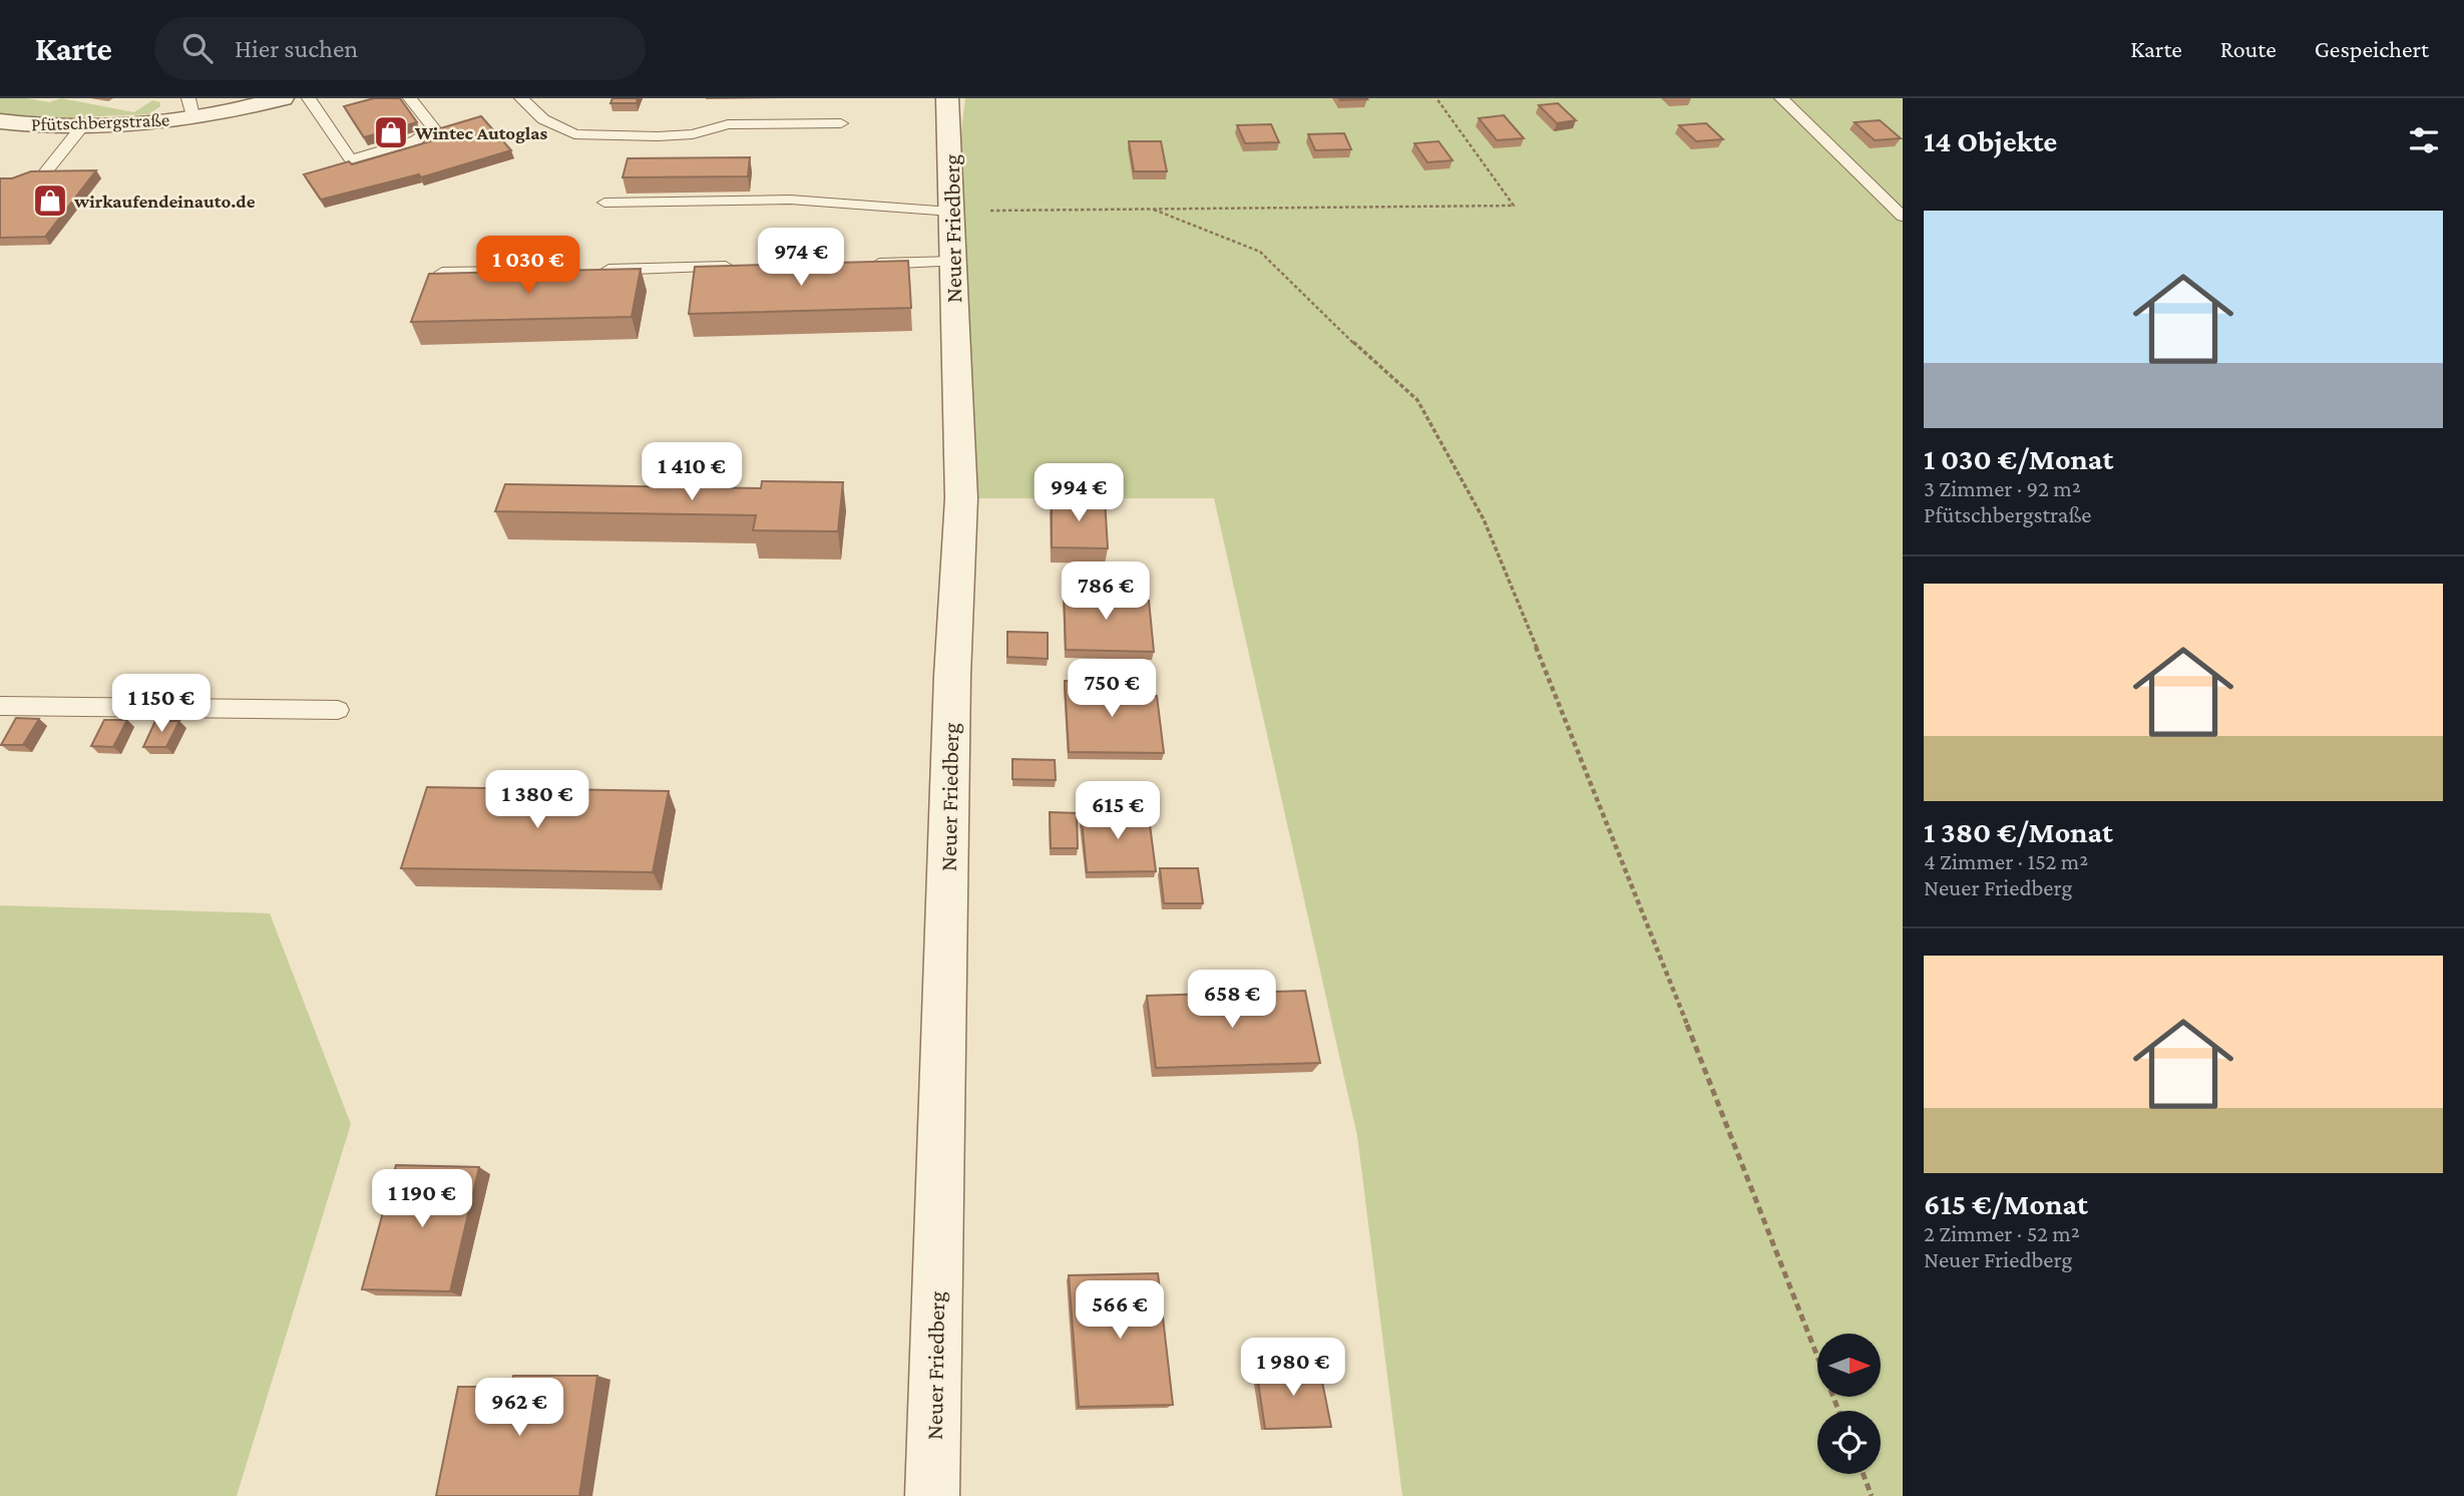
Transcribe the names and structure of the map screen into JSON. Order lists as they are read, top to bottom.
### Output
{
  "streets": {
    "street": ["Pfütschbergstraße", "Neuer Friedberg"]
  },
  "places": {
    "shop": ["Wintec Autoglas", "wirkaufendeinauto.de"]
  },
  "north": "right",
  "page": {
    "header": "Karte",
    "search": "Hier suchen",
    "nav": ["Karte", "Route", "Gespeichert"],
    "heading": "14 Objekte",
    "list": [
      {
        "name": "1 030 €/Monat",
        "note": "3 Zimmer · 92 m² · Pfütschbergstraße"
      },
      {
        "name": "1 380 €/Monat",
        "note": "4 Zimmer · 152 m² · Neuer Friedberg"
      },
      {
        "name": "615 €/Monat",
        "note": "2 Zimmer · 52 m² · Neuer Friedberg"
      }
    ],
    "price": [
      "974 €",
      "1 030 €",
      "1 410 €",
      "994 €",
      "786 €",
      "750 €",
      "1 150 €",
      "1 380 €",
      "615 €",
      "658 €",
      "1 190 €",
      "566 €",
      "1 980 €",
      "962 €"
    ]
  }
}
